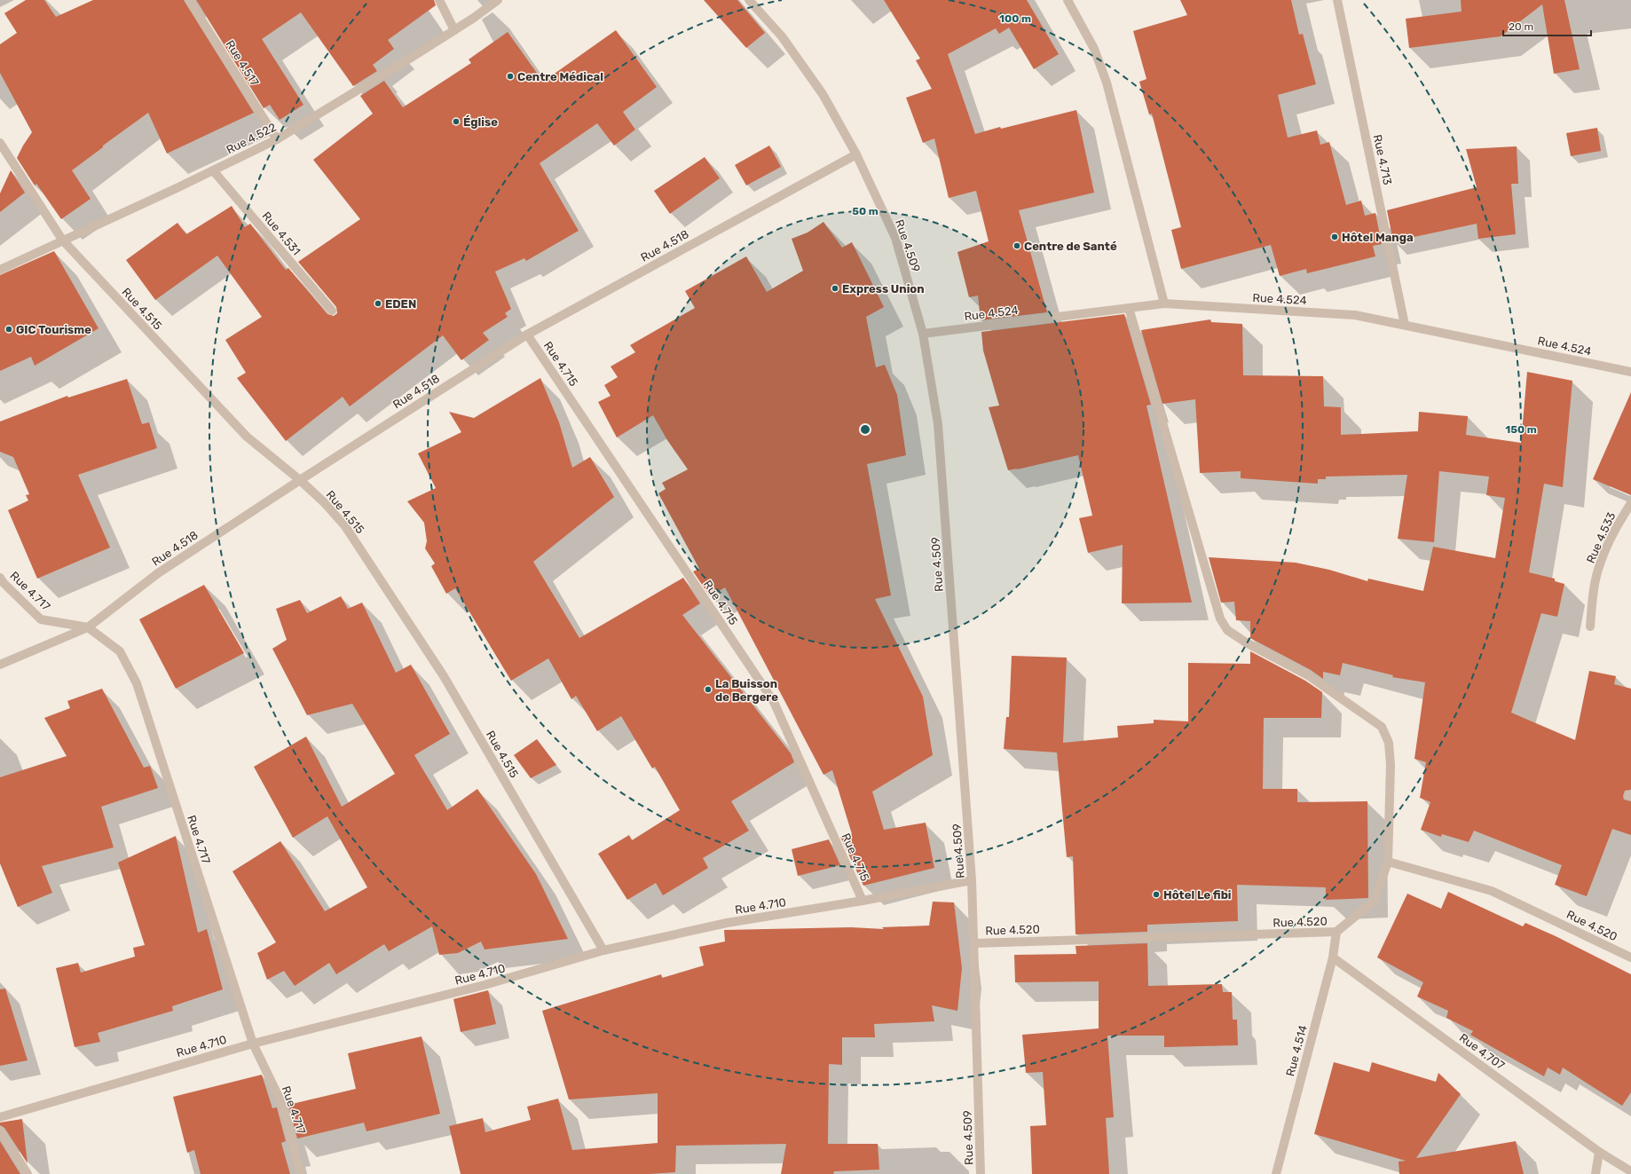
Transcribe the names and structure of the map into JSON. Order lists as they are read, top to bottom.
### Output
{
  "streets": {
    "street": [
      "Rue 4.517",
      "Rue 4.522",
      "Rue 4.713",
      "Rue 4.531",
      "Rue 4.518",
      "Rue 4.509",
      "Rue 4.524",
      "Rue 4.515",
      "Rue 4.715",
      "Rue 4.533",
      "Rue 4.717",
      "Rue 4.710",
      "Rue 4.520",
      "Rue 4.514",
      "Rue 4.707"
    ]
  },
  "crossings": [
    ["Rue 4.517", "Rue 4.522"],
    ["Rue 4.522", "Rue 4.531"],
    ["Rue 4.522", "Rue 4.515"],
    ["Rue 4.713", "Rue 4.524"],
    ["Rue 4.518", "Rue 4.509"],
    ["Rue 4.518", "Rue 4.515"],
    ["Rue 4.518", "Rue 4.715"],
    ["Rue 4.518", "Rue 4.717"],
    ["Rue 4.509", "Rue 4.524"],
    ["Rue 4.509", "Rue 4.710"],
    ["Rue 4.509", "Rue 4.520"],
    ["Rue 4.515", "Rue 4.710"],
    ["Rue 4.715", "Rue 4.710"],
    ["Rue 4.717", "Rue 4.710"],
    ["Rue 4.520", "Rue 4.514"],
    ["Rue 4.514", "Rue 4.707"]
  ],
  "places": [
    "Centre Médical",
    "Église",
    "Hôtel Manga",
    "Centre de Santé",
    "Express Union",
    "EDEN",
    "GIC Tourisme",
    "La Buisson de Bergere",
    "Hôtel Le fibi"
  ],
  "scale_bar": "20 m",
  "rings": ["100 m", "50 m", "150 m"]
}
